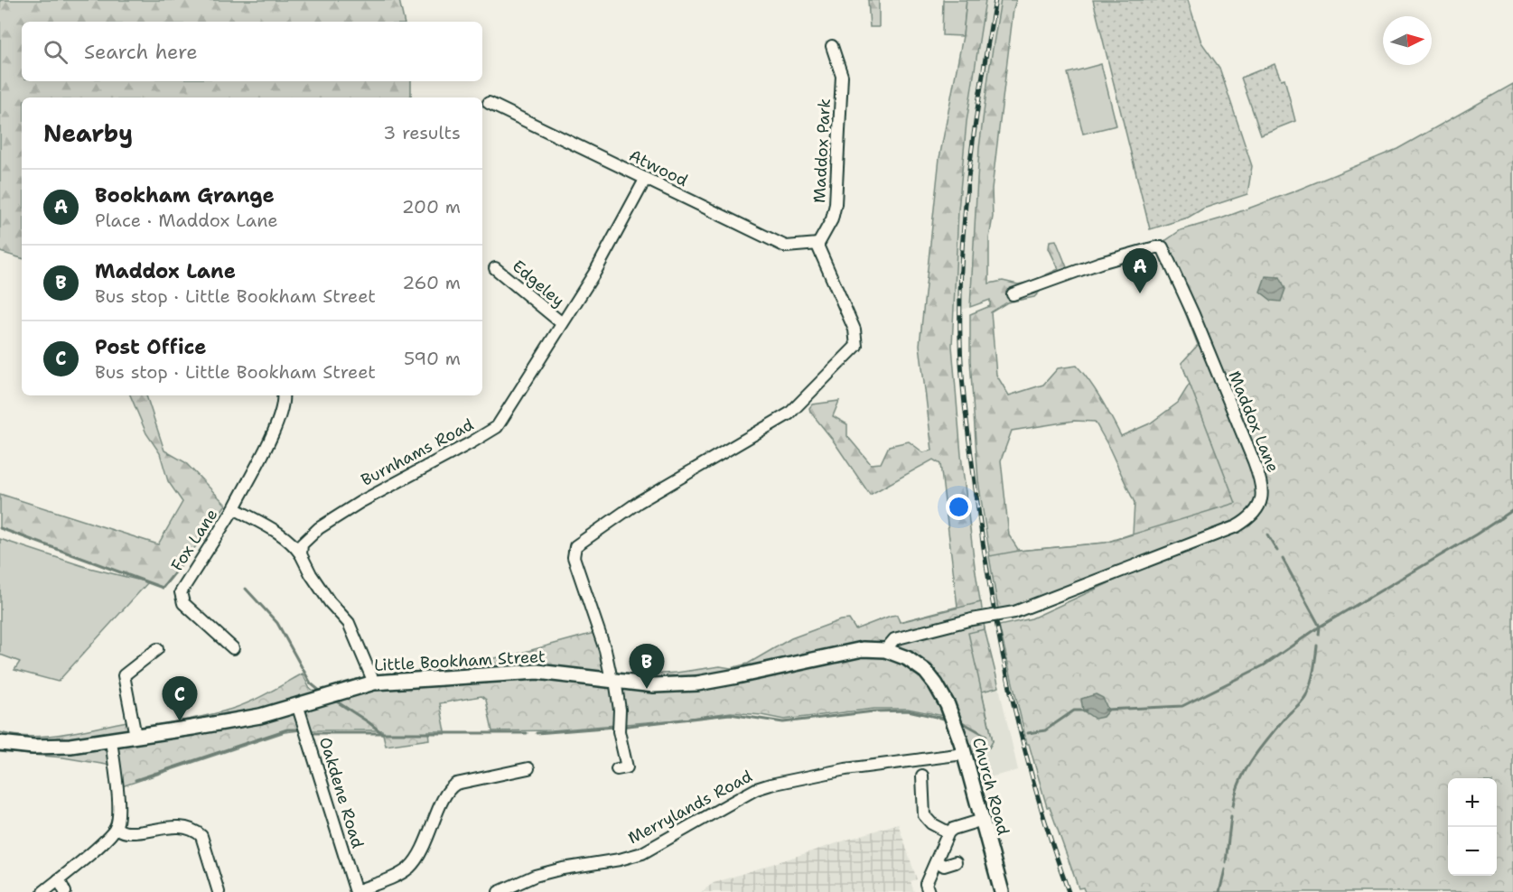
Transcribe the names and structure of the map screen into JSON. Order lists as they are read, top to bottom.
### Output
{
  "streets": {
    "street": [
      "Maddox Park",
      "Atwood",
      "Edgeley",
      "Maddox Lane",
      "Burnhams Road",
      "Fox Lane",
      "Little Bookham Street",
      "Church Road",
      "Oakdene Road",
      "Merrylands Road"
    ]
  },
  "crossings": [
    ["Maddox Park", "Atwood"],
    ["Atwood", "Burnhams Road"],
    ["Edgeley", "Burnhams Road"],
    ["Maddox Lane", "Little Bookham Street"],
    ["Burnhams Road", "Fox Lane"],
    ["Little Bookham Street", "Church Road"],
    ["Little Bookham Street", "Oakdene Road"],
    ["Church Road", "Merrylands Road"]
  ],
  "north": "right",
  "page": {
    "search": "Search here",
    "heading": ["Nearby", "3 results"],
    "list": [
      {
        "mark": "A",
        "name": "Bookham Grange",
        "note": "Place · Maddox Lane",
        "value": "200 m"
      },
      {
        "mark": "B",
        "name": "Maddox Lane",
        "note": "Bus stop · Little Bookham Street",
        "value": "260 m"
      },
      {
        "mark": "C",
        "name": "Post Office",
        "note": "Bus stop · Little Bookham Street",
        "value": "590 m"
      }
    ],
    "pins": ["A", "B", "C"],
    "map_buttons": ["+", "−"]
  }
}
